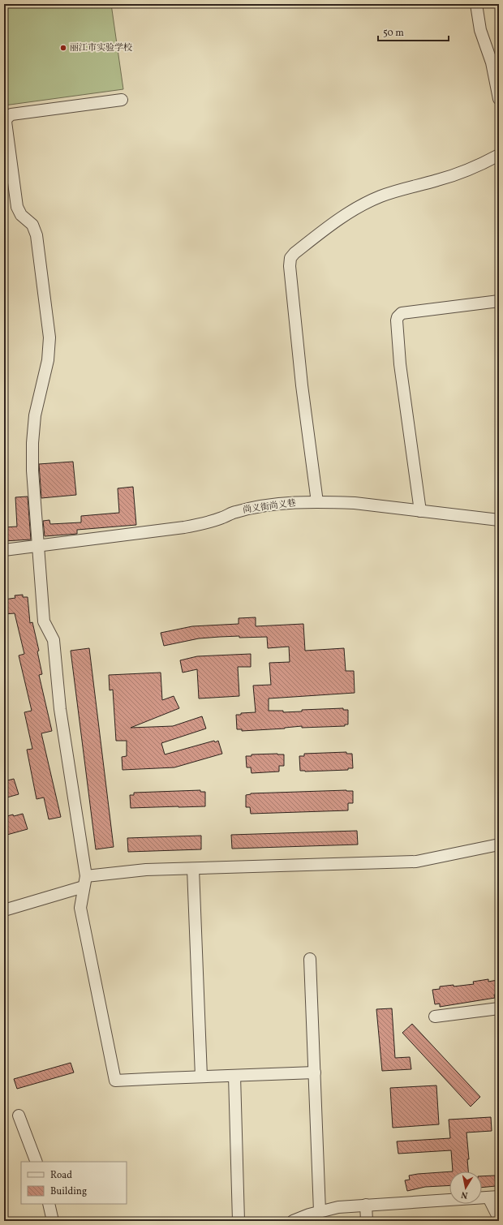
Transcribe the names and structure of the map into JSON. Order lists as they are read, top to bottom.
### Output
{
  "streets": {
    "street": ["尚义街尚义巷"]
  },
  "places": ["丽江市实验学校"],
  "legend": ["Road", "Building"],
  "scale_bar": "50 m",
  "north": "bottom"
}
